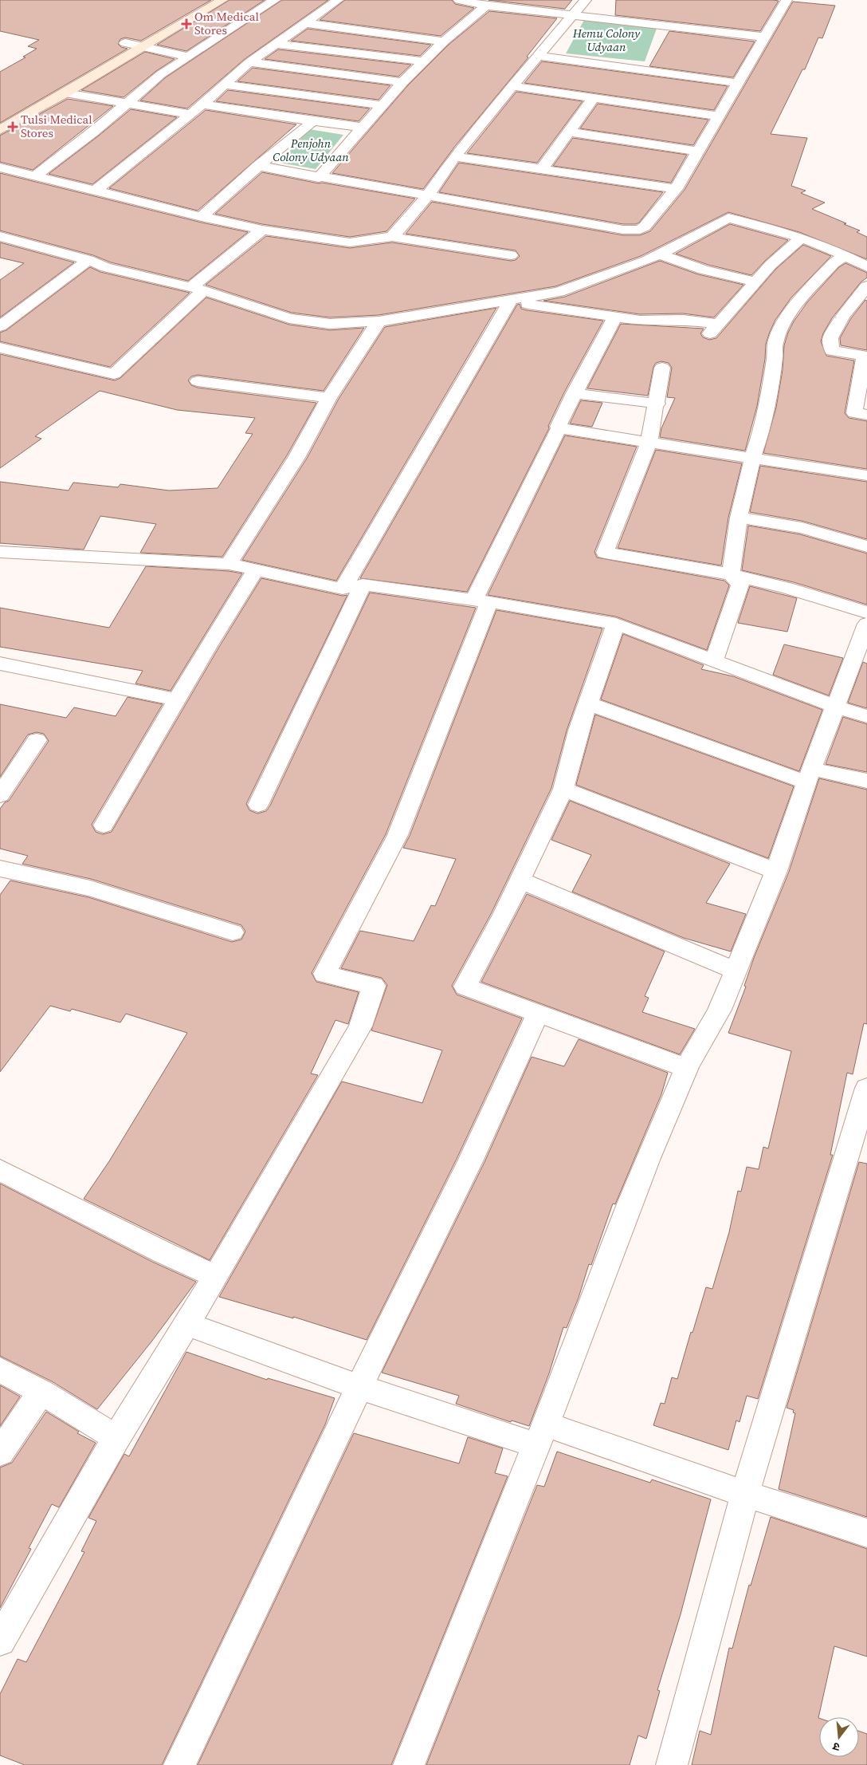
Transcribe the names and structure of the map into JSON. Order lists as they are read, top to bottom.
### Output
{
  "parks": ["Hemu Colony Udyaan", "Penjohn Colony Udyaan"],
  "places": {
    "health": ["Om Medical Stores", "Tulsi Medical Stores"]
  },
  "north": "bottom"
}
